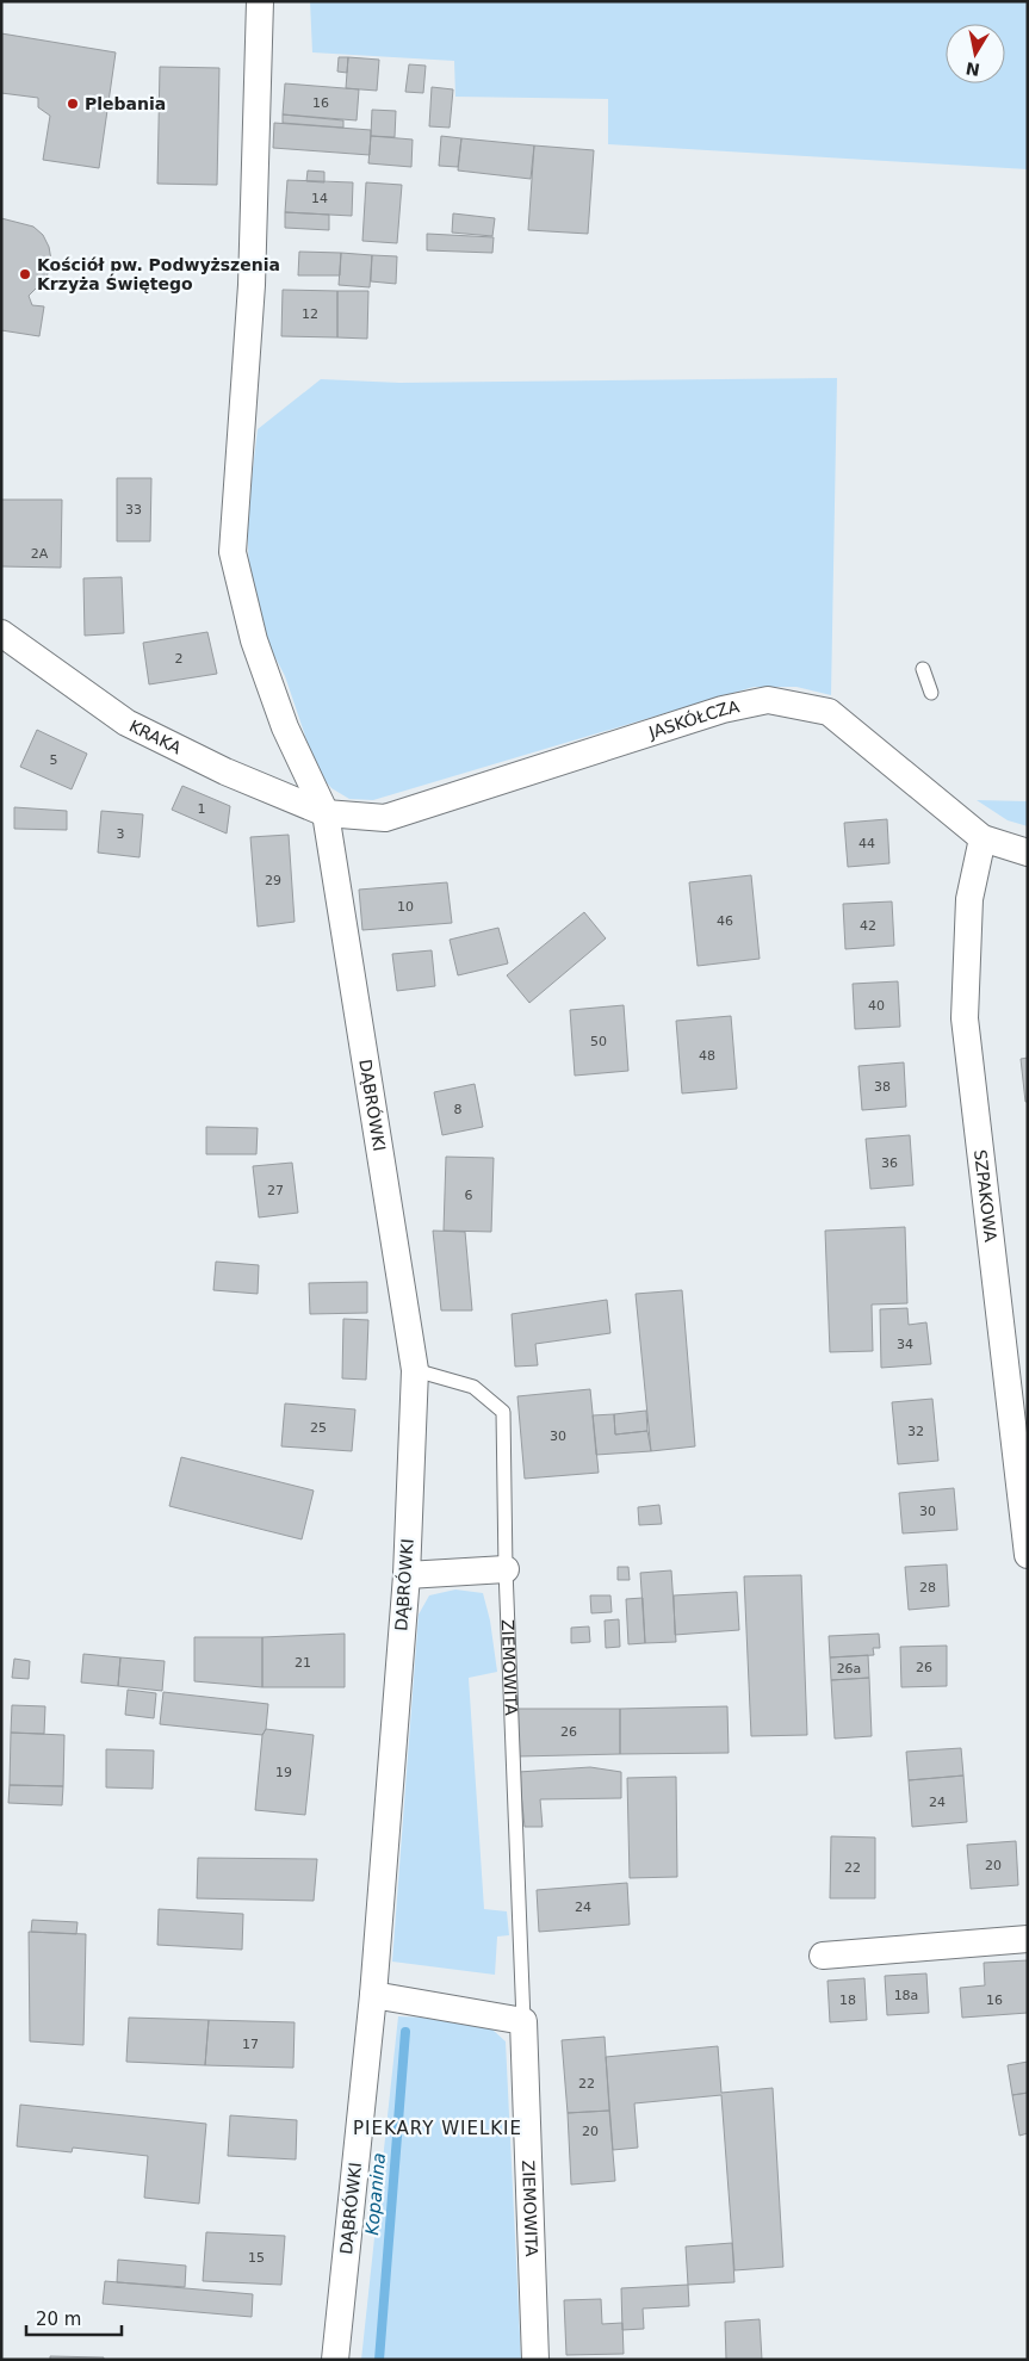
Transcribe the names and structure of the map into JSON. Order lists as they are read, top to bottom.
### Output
{
  "streets": {
    "street": [
      "JASKÓŁCZA",
      "KRAKA",
      "DĄBRÓWKI",
      "SZPAKOWA",
      "ZIEMOWITA"
    ]
  },
  "crossings": [
    ["JASKÓŁCZA", "KRAKA"],
    ["JASKÓŁCZA", "DĄBRÓWKI"],
    ["JASKÓŁCZA", "SZPAKOWA"],
    ["KRAKA", "DĄBRÓWKI"],
    ["DĄBRÓWKI", "ZIEMOWITA"]
  ],
  "districts": ["PIEKARY WIELKIE"],
  "water": ["Kopanina"],
  "places": ["Plebania", "Kościół pw. Podwyższenia Krzyża Świętego"],
  "house_numbers": [
    "16",
    "14",
    "12",
    "33",
    "2A",
    "2",
    "5",
    "1",
    "3",
    "44",
    "29",
    "10",
    "46",
    "42",
    "40",
    "50",
    "48",
    "38",
    "8",
    "36",
    "27",
    "6",
    "34",
    "25",
    "32",
    "30",
    "30",
    "28",
    "21",
    "26",
    "26a",
    "26",
    "19",
    "24",
    "20",
    "22",
    "24",
    "18a",
    "18",
    "16",
    "17",
    "22",
    "20",
    "15"
  ],
  "scale_bar": "20 m",
  "north": "bottom"
}
